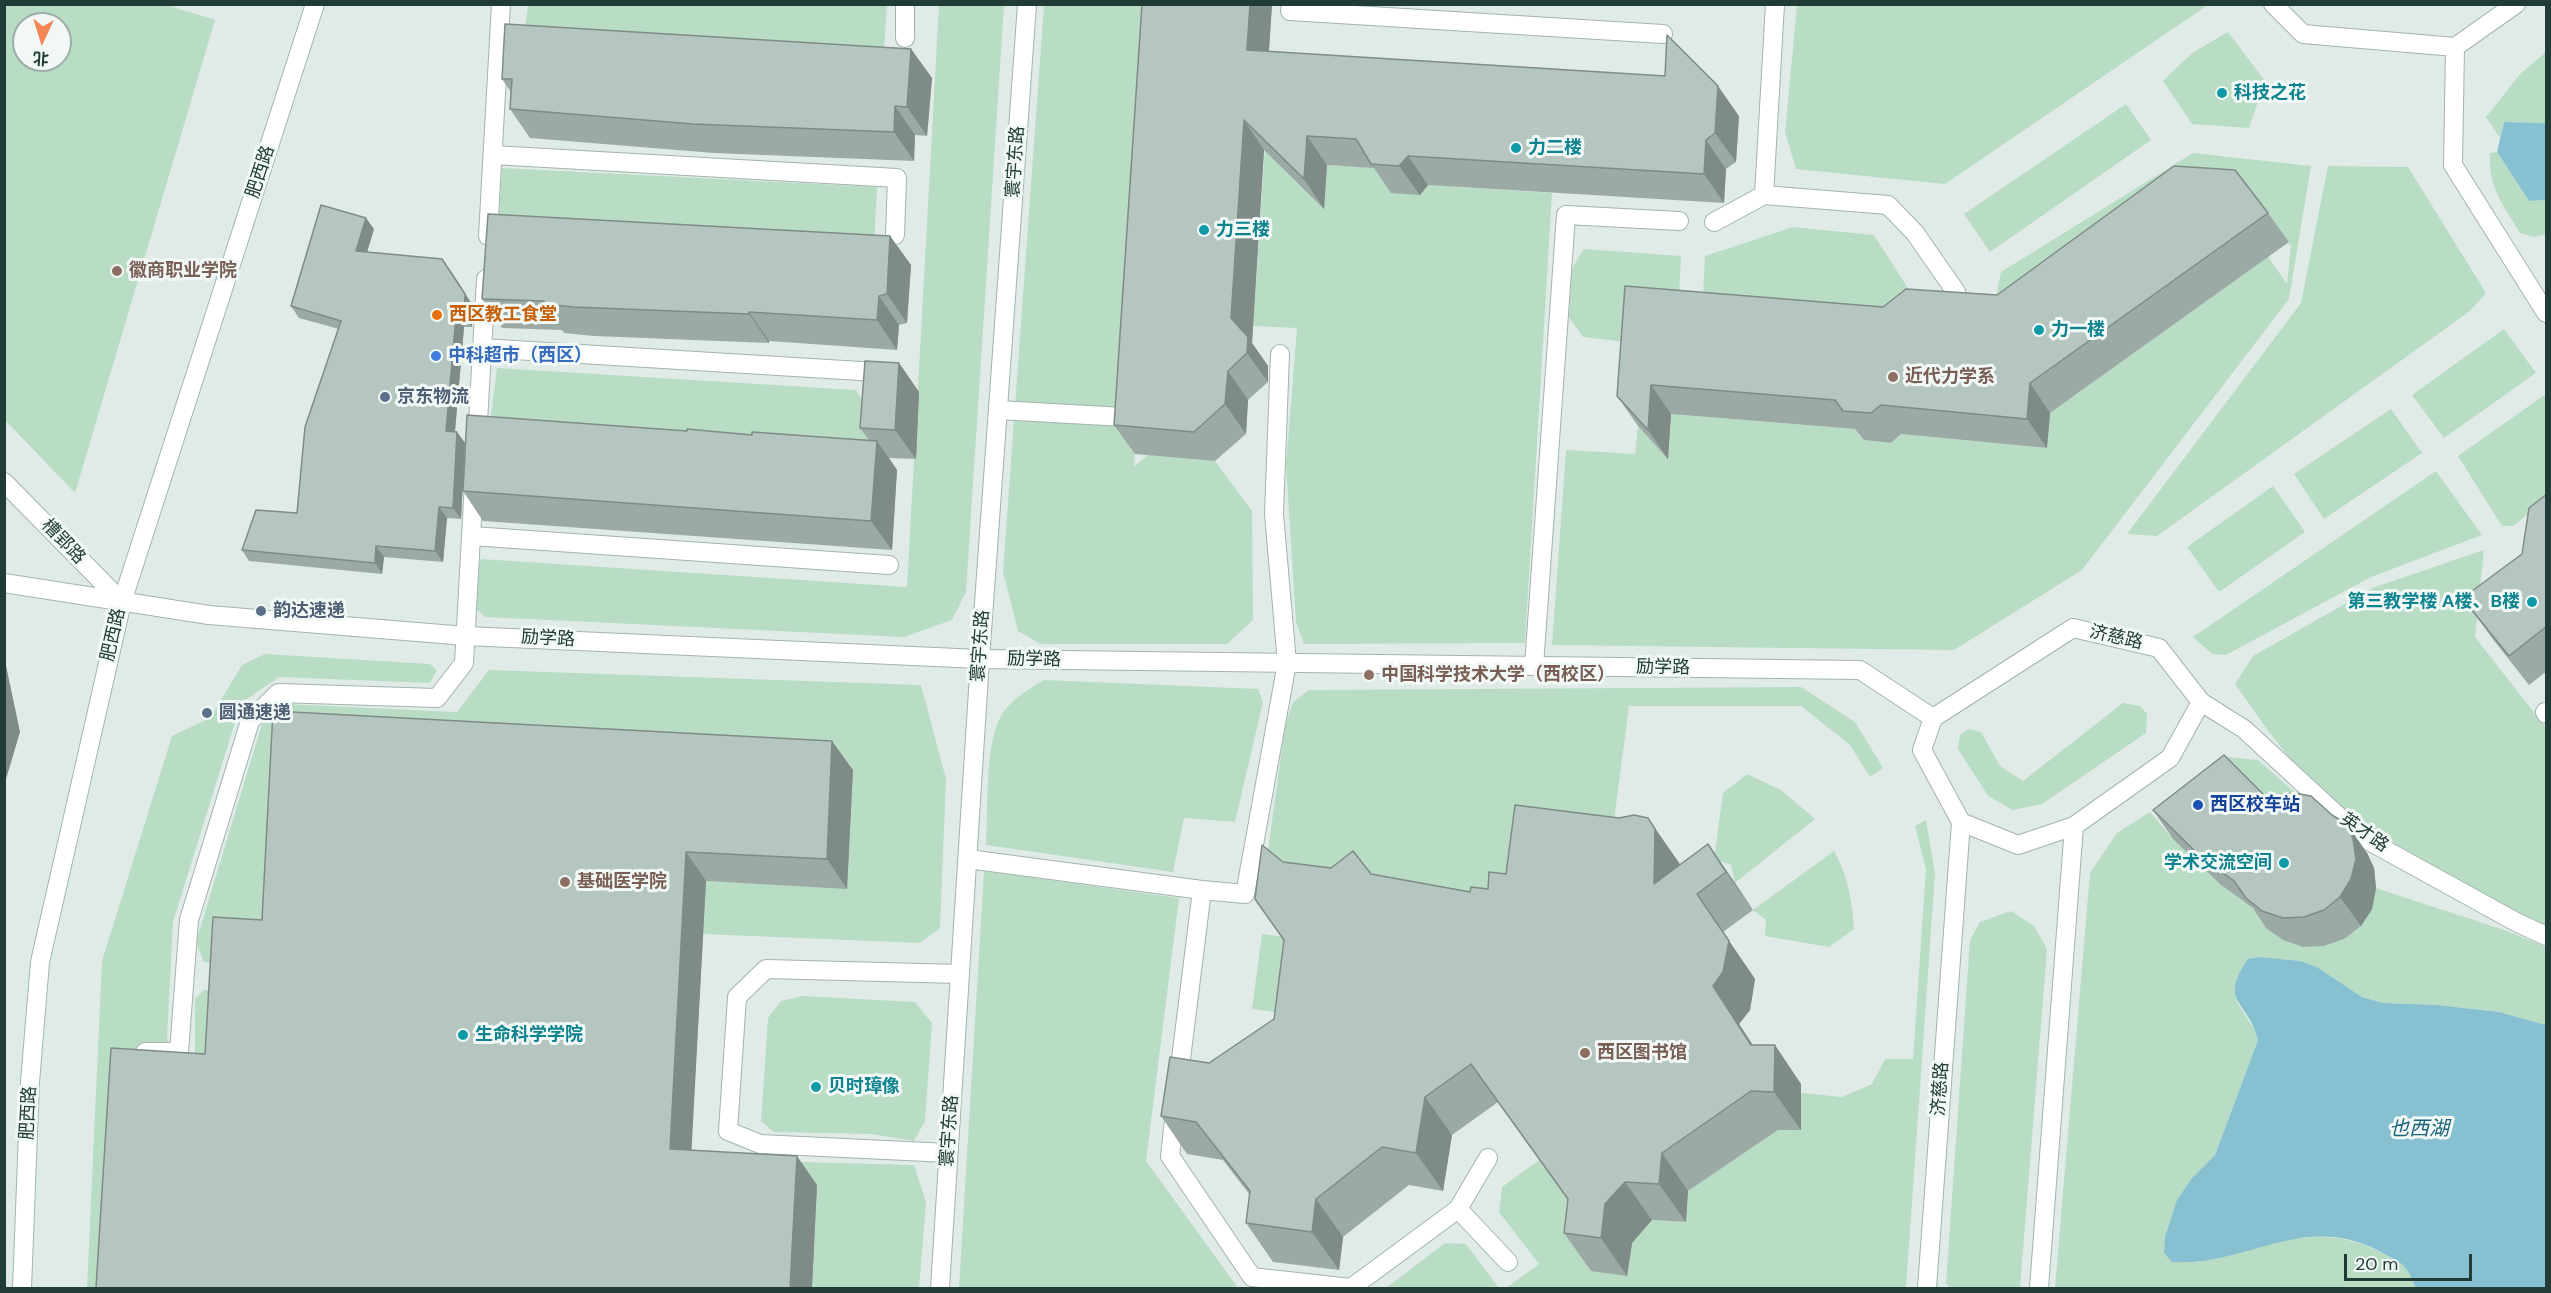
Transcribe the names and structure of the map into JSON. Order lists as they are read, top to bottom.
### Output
{
  "streets": {
    "street": [
      "寰宇东路",
      "肥西路",
      "槽郢路",
      "济慈路",
      "励学路",
      "英才路"
    ]
  },
  "crossings": [
    ["寰宇东路", "励学路"],
    ["肥西路", "槽郢路"],
    ["肥西路", "励学路"],
    ["槽郢路", "励学路"],
    ["济慈路", "励学路"],
    ["济慈路", "英才路"]
  ],
  "water": ["也西湖"],
  "places": [
    "科技之花",
    "力二楼",
    "力三楼",
    "徽商职业学院",
    "西区教工食堂",
    "力一楼",
    "中科超市（西区）",
    "近代力学系",
    "京东物流",
    "第三教学楼 A楼、B楼",
    "韵达速递",
    "中国科学技术大学（西校区）",
    "圆通速递",
    "西区校车站",
    "学术交流空间",
    "基础医学院",
    "生命科学学院",
    "西区图书馆",
    "贝时璋像"
  ],
  "scale_bar": "20 m",
  "north": "bottom"
}
